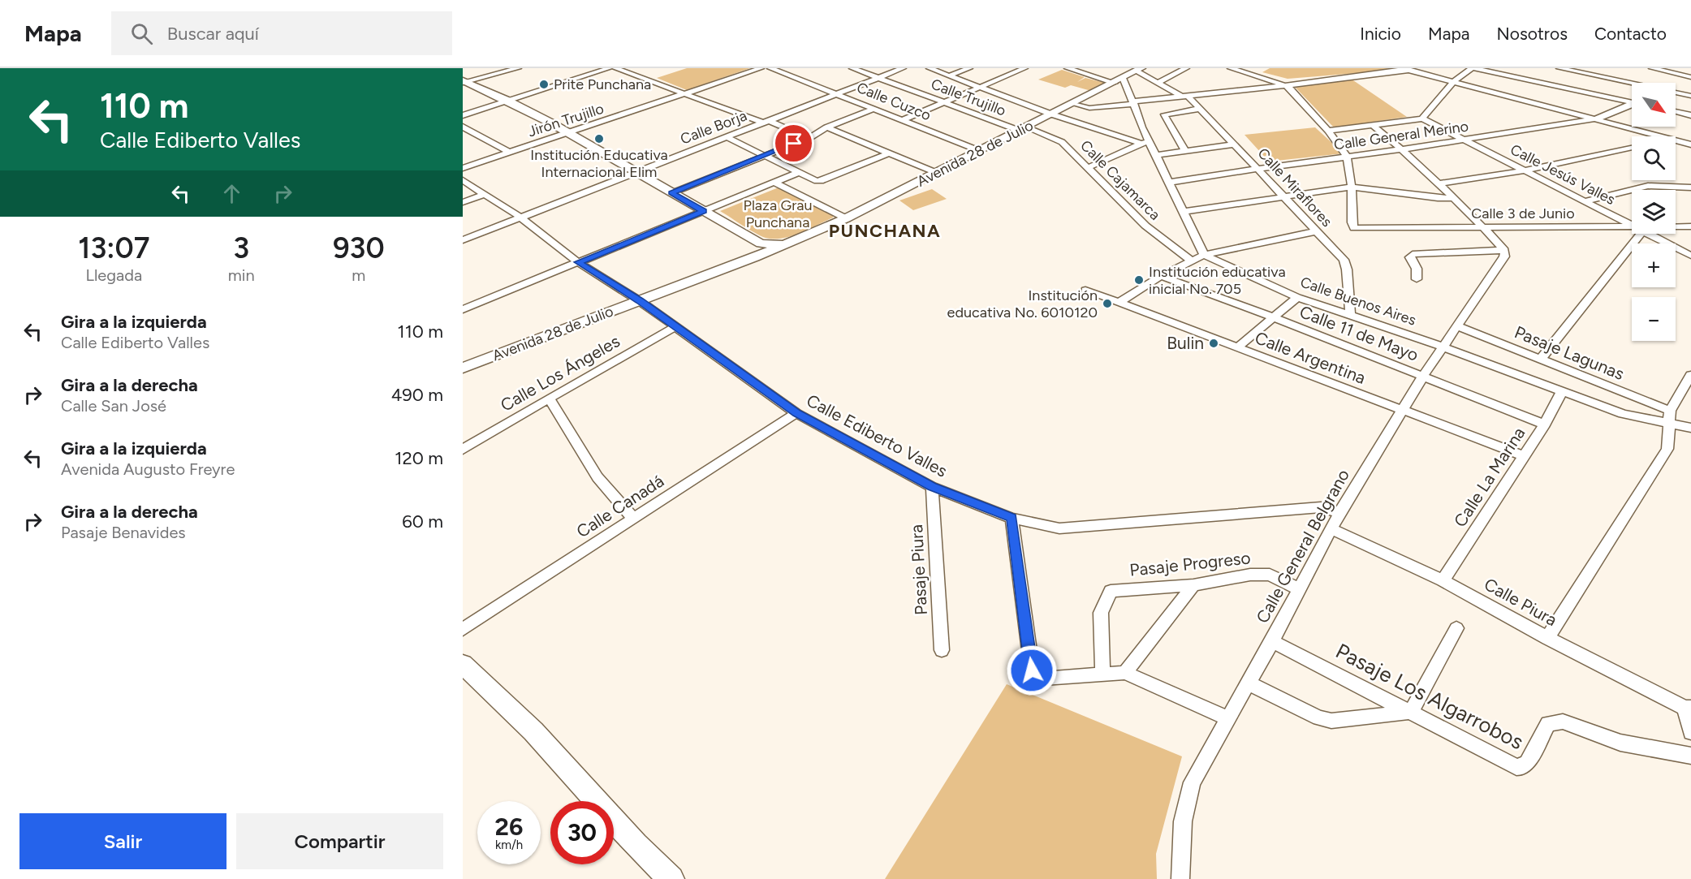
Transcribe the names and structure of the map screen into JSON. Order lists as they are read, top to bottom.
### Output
{
  "streets": {
    "main road": ["Avenida 28 de Julio"],
    "street": [
      "Calle Trujillo",
      "Calle Cuzco",
      "Jirón Trujillo",
      "Calle Borja",
      "Calle General Merino",
      "Calle Jesús Valles",
      "Calle Cajamarca",
      "Calle Miraflores",
      "Calle 3 de Junio",
      "Calle Buenos Aires",
      "Calle 11 de Mayo",
      "Pasaje Lagunas",
      "Calle Argentina",
      "Calle Los Ángeles",
      "Calle Ediberto Valles",
      "Calle La Marina",
      "Calle Canadá",
      "Calle General Belgrano",
      "Pasaje Progreso",
      "Pasaje Piura",
      "Calle Piura",
      "Pasaje Los Algarrobos"
    ]
  },
  "crossings": [
    ["Calle Trujillo", "Calle Borja"],
    ["Calle Trujillo", "Avenida 28 de Julio"],
    ["Calle Trujillo", "Calle Cajamarca"],
    ["Calle Cuzco", "Calle Borja"],
    ["Calle Cuzco", "Avenida 28 de Julio"],
    ["Calle Borja", "Calle Ediberto Valles"],
    ["Calle General Merino", "Calle Jesús Valles"],
    ["Calle General Merino", "Calle Miraflores"],
    ["Avenida 28 de Julio", "Calle Cajamarca"],
    ["Avenida 28 de Julio", "Calle Miraflores"],
    ["Avenida 28 de Julio", "Calle Ediberto Valles"],
    ["Calle Miraflores", "Calle Buenos Aires"],
    ["Calle Buenos Aires", "Pasaje Lagunas"],
    ["Calle Buenos Aires", "Calle La Marina"],
    ["Calle Buenos Aires", "Calle General Belgrano"],
    ["Calle 11 de Mayo", "Calle La Marina"],
    ["Calle 11 de Mayo", "Calle General Belgrano"],
    ["Pasaje Lagunas", "Calle General Belgrano"],
    ["Calle Argentina", "Calle La Marina"],
    ["Calle Argentina", "Calle General Belgrano"],
    ["Calle Los Ángeles", "Calle Ediberto Valles"],
    ["Calle Ediberto Valles", "Calle Canadá"],
    ["Calle Ediberto Valles", "Calle General Belgrano"],
    ["Calle Ediberto Valles", "Pasaje Piura"],
    ["Calle La Marina", "Calle Piura"],
    ["Calle General Belgrano", "Pasaje Progreso"],
    ["Calle General Belgrano", "Calle Piura"],
    ["Calle General Belgrano", "Pasaje Los Algarrobos"]
  ],
  "districts": ["PUNCHANA"],
  "parks": ["Plaza Grau Punchana"],
  "places": [
    "Prite Punchana",
    "Institución Educativa Internacional Elim",
    "Institución educativa inicial No. 705",
    "Institución educativa No. 6010120",
    "Bulin"
  ],
  "north": "bottom right",
  "page": {
    "header": "Mapa",
    "search": "Buscar aquí",
    "nav": [
      "Inicio",
      "Mapa",
      "Nosotros",
      "Contacto"
    ],
    "turn": ["110 m", "Calle Ediberto Valles"],
    "map_buttons": ["+", "−"],
    "eta": [
      "13:07",
      "Llegada",
      "3",
      "min",
      "930",
      "m"
    ],
    "list": [
      {
        "name": "Gira a la izquierda",
        "note": "Calle Ediberto Valles",
        "value": "110 m"
      },
      {
        "name": "Gira a la derecha",
        "note": "Calle San José",
        "value": "490 m"
      },
      {
        "name": "Gira a la izquierda",
        "note": "Avenida Augusto Freyre",
        "value": "120 m"
      },
      {
        "name": "Gira a la derecha",
        "note": "Pasaje Benavides",
        "value": "60 m"
      }
    ],
    "speed": "26 km/h",
    "limit": "30",
    "buttons": ["Salir", "Compartir"]
  }
}
